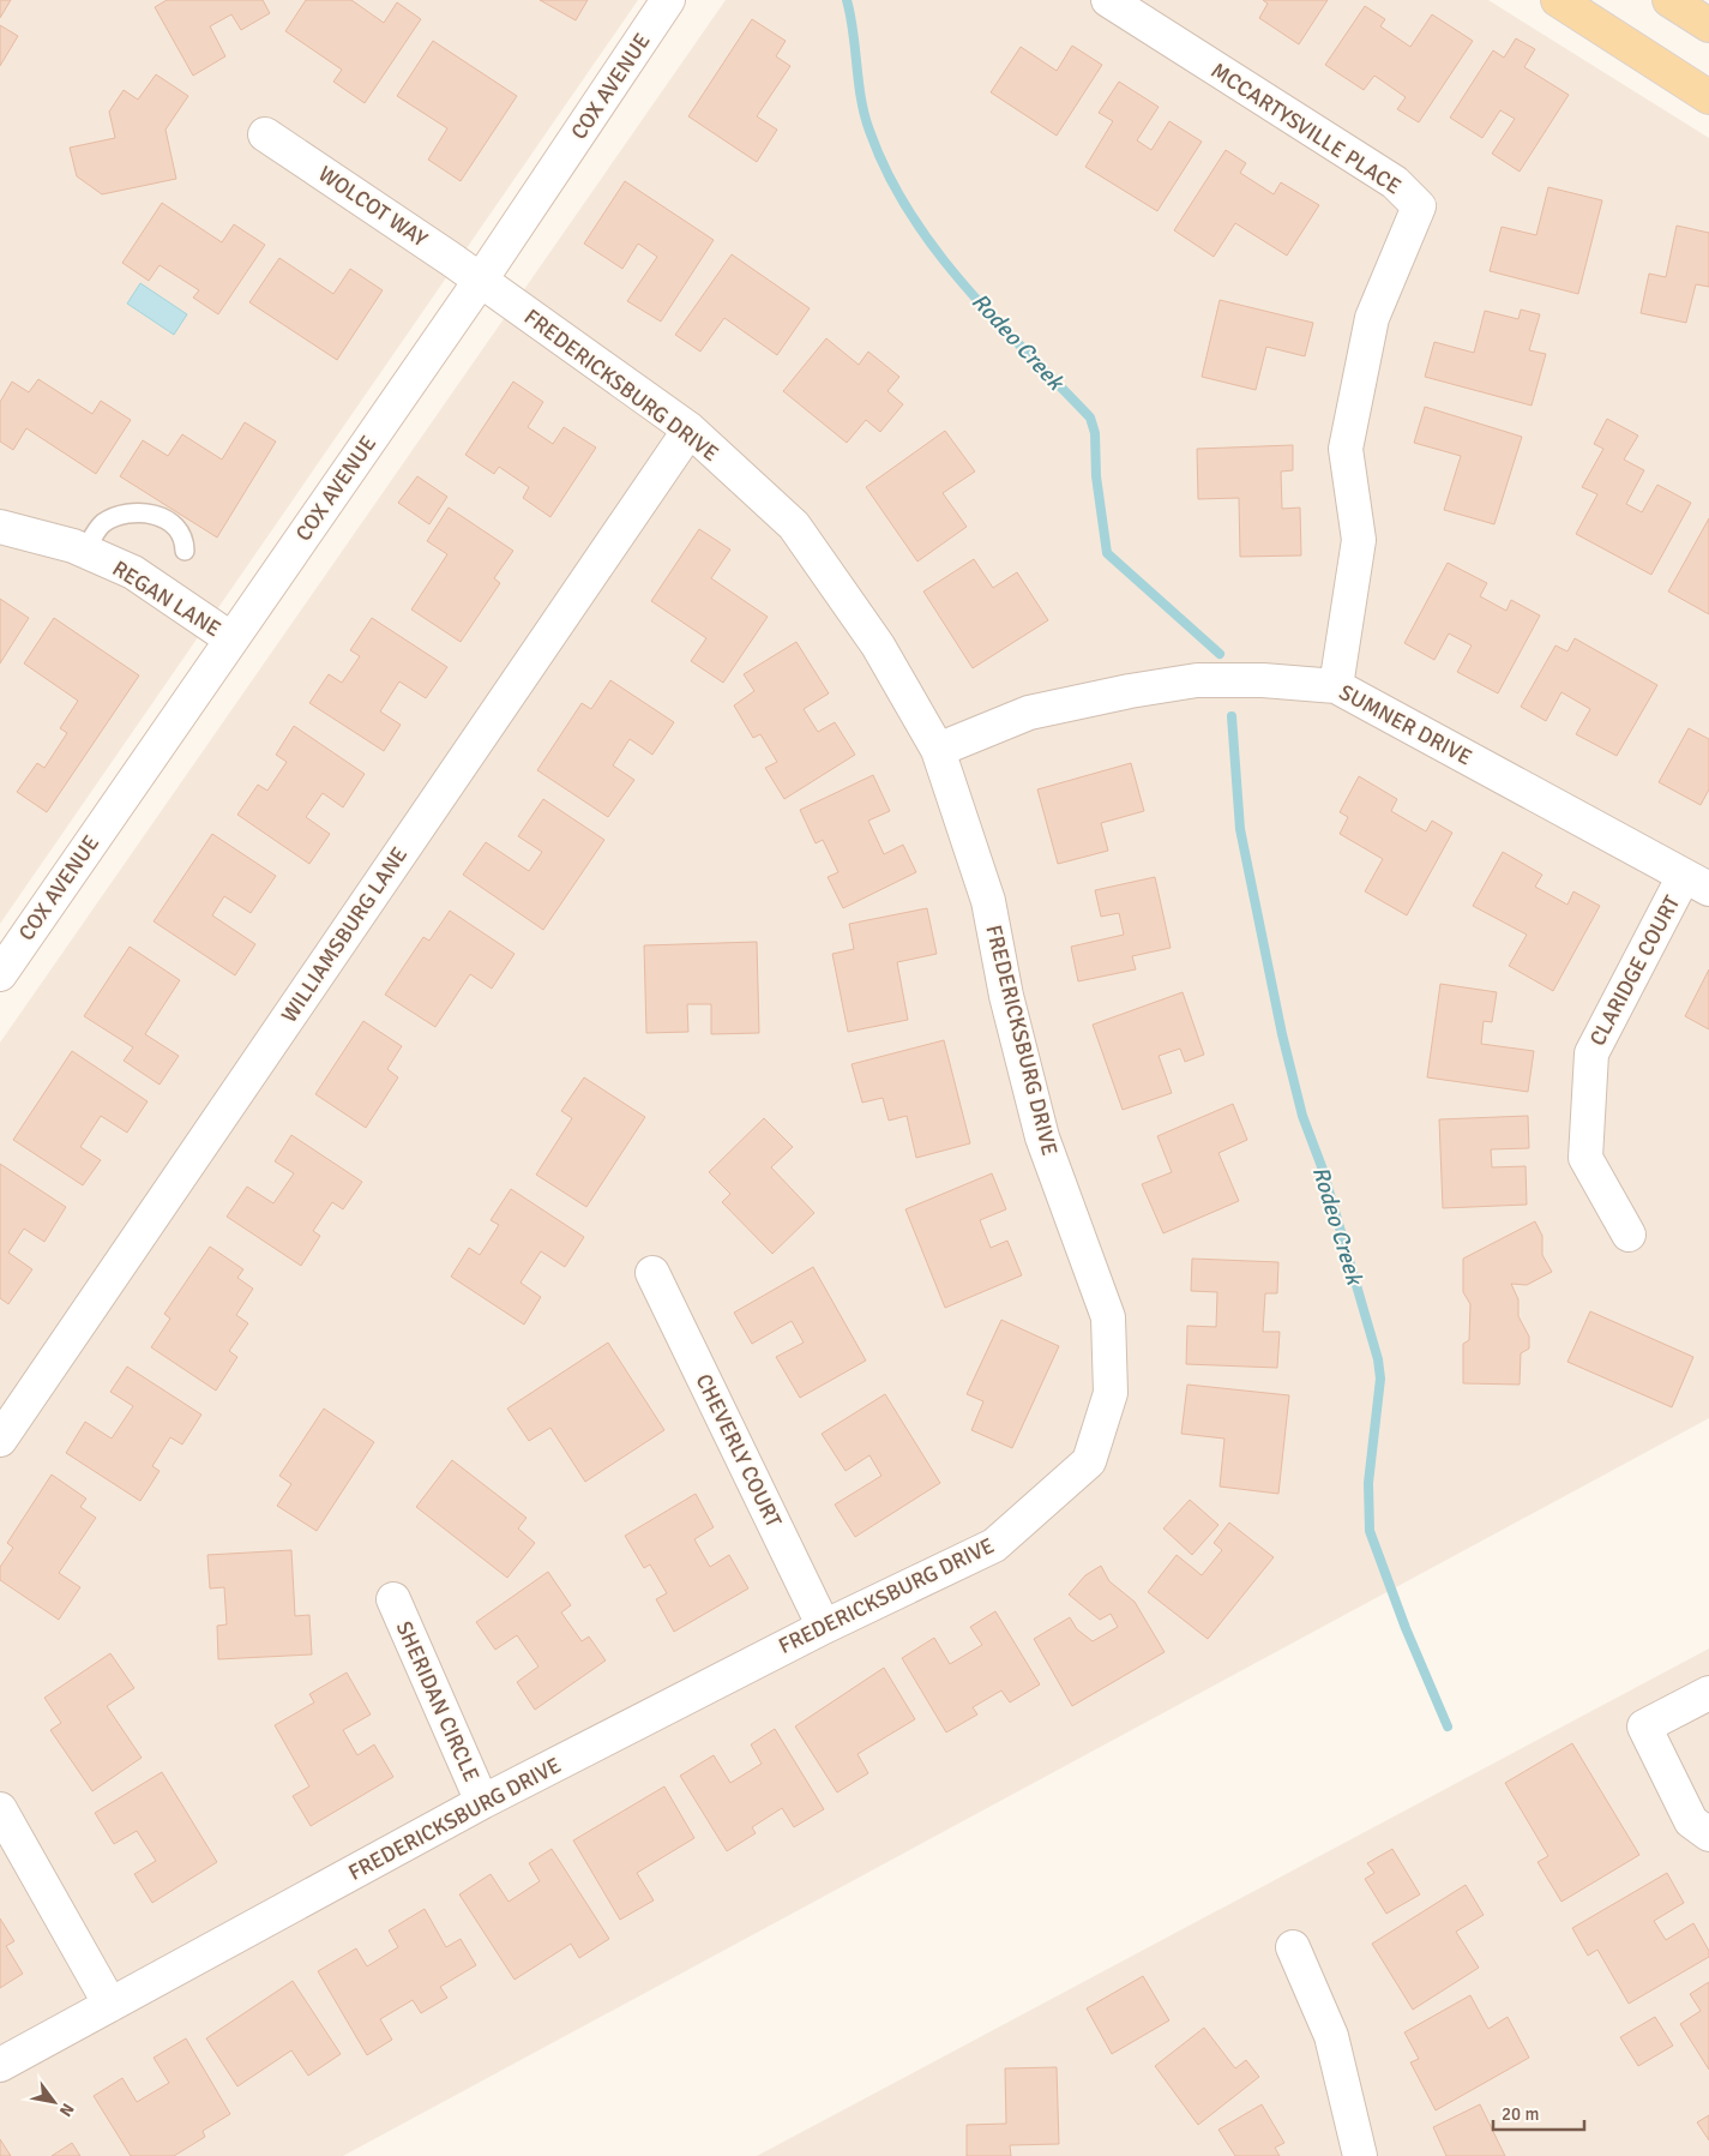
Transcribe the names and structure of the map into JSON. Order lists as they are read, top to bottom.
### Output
{
  "streets": {
    "street": [
      "COX AVENUE",
      "MCCARTYSVILLE PLACE",
      "WOLCOT WAY",
      "FREDERICKSBURG DRIVE",
      "REGAN LANE",
      "SUMNER DRIVE",
      "WILLIAMSBURG LANE",
      "CLARIDGE COURT",
      "CHEVERLY COURT",
      "SHERIDAN CIRCLE"
    ]
  },
  "crossings": [
    ["COX AVENUE", "WOLCOT WAY"],
    ["COX AVENUE", "FREDERICKSBURG DRIVE"],
    ["COX AVENUE", "REGAN LANE"],
    ["MCCARTYSVILLE PLACE", "SUMNER DRIVE"],
    ["WOLCOT WAY", "FREDERICKSBURG DRIVE"],
    ["FREDERICKSBURG DRIVE", "SUMNER DRIVE"],
    ["FREDERICKSBURG DRIVE", "WILLIAMSBURG LANE"],
    ["FREDERICKSBURG DRIVE", "CHEVERLY COURT"],
    ["FREDERICKSBURG DRIVE", "SHERIDAN CIRCLE"],
    ["SUMNER DRIVE", "CLARIDGE COURT"]
  ],
  "water": ["Rodeo Creek"],
  "scale_bar": "20 m",
  "north": "bottom right"
}
